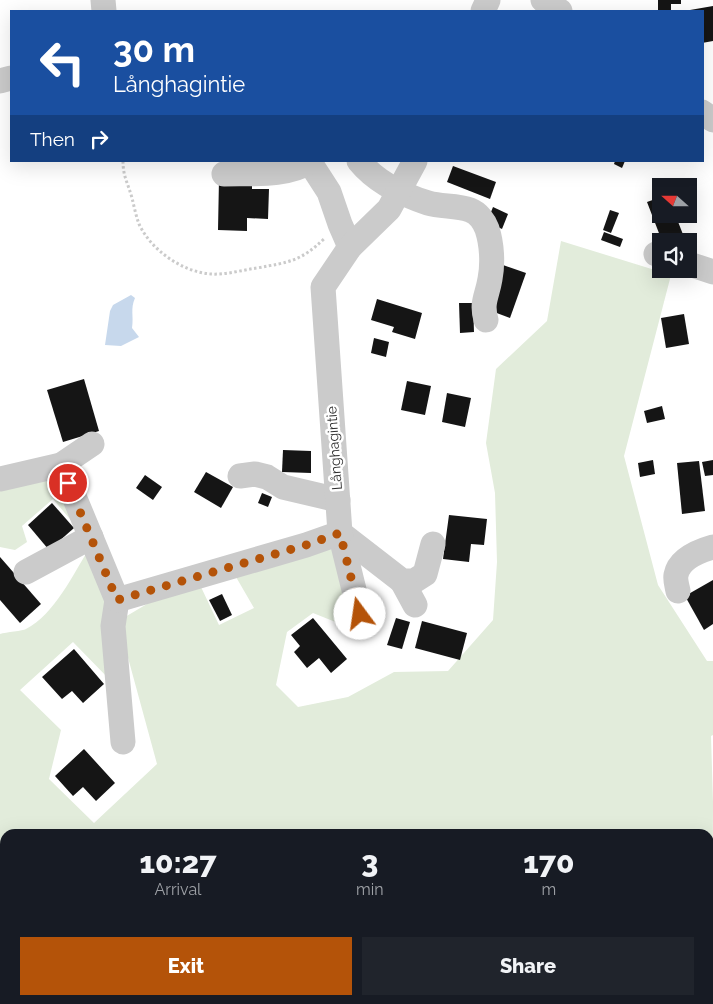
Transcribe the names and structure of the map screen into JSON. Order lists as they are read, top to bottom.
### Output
{
  "streets": {
    "street": ["Långhagintie"]
  },
  "north": "left",
  "page": {
    "turn": ["30 m", "Långhagintie"],
    "then": "Then",
    "eta": [
      "10:27",
      "Arrival",
      "3",
      "min",
      "170",
      "m"
    ],
    "buttons": ["Exit", "Share"]
  }
}
